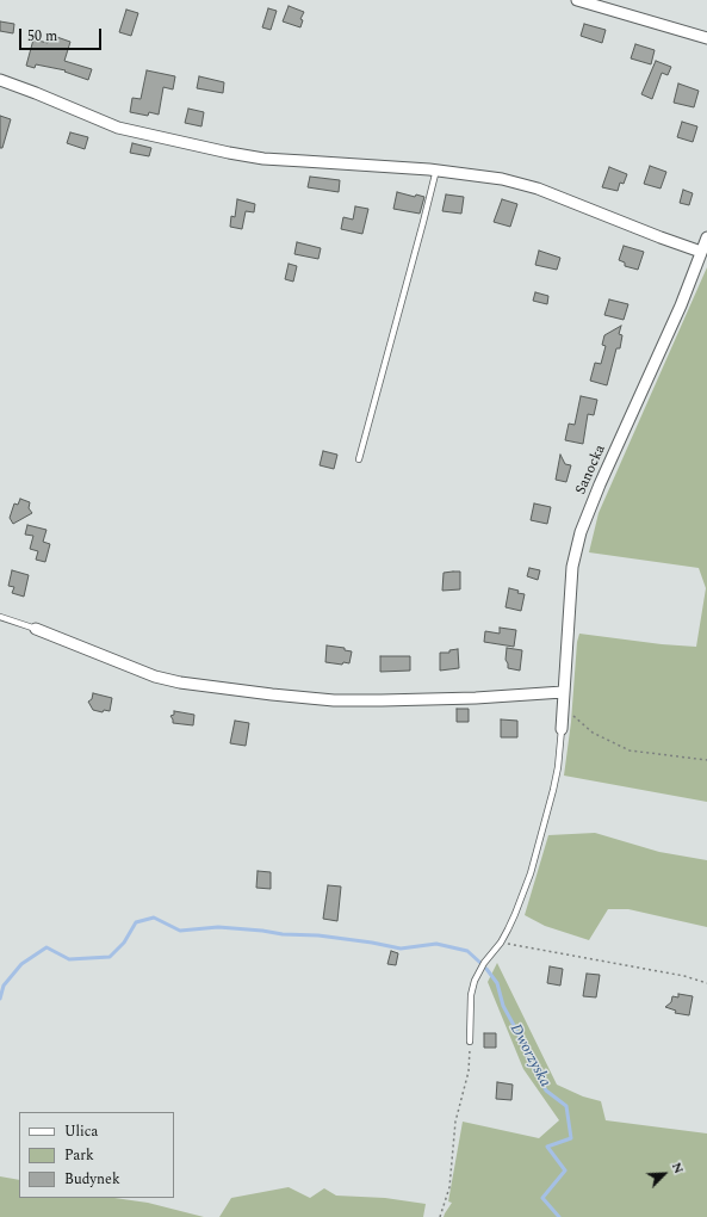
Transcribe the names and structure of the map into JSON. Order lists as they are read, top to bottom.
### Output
{
  "streets": {
    "street": ["Sanocka"]
  },
  "water": ["Dworzyska"],
  "legend": ["Ulica", "Park", "Budynek"],
  "scale_bar": "50 m",
  "north": "top right"
}
